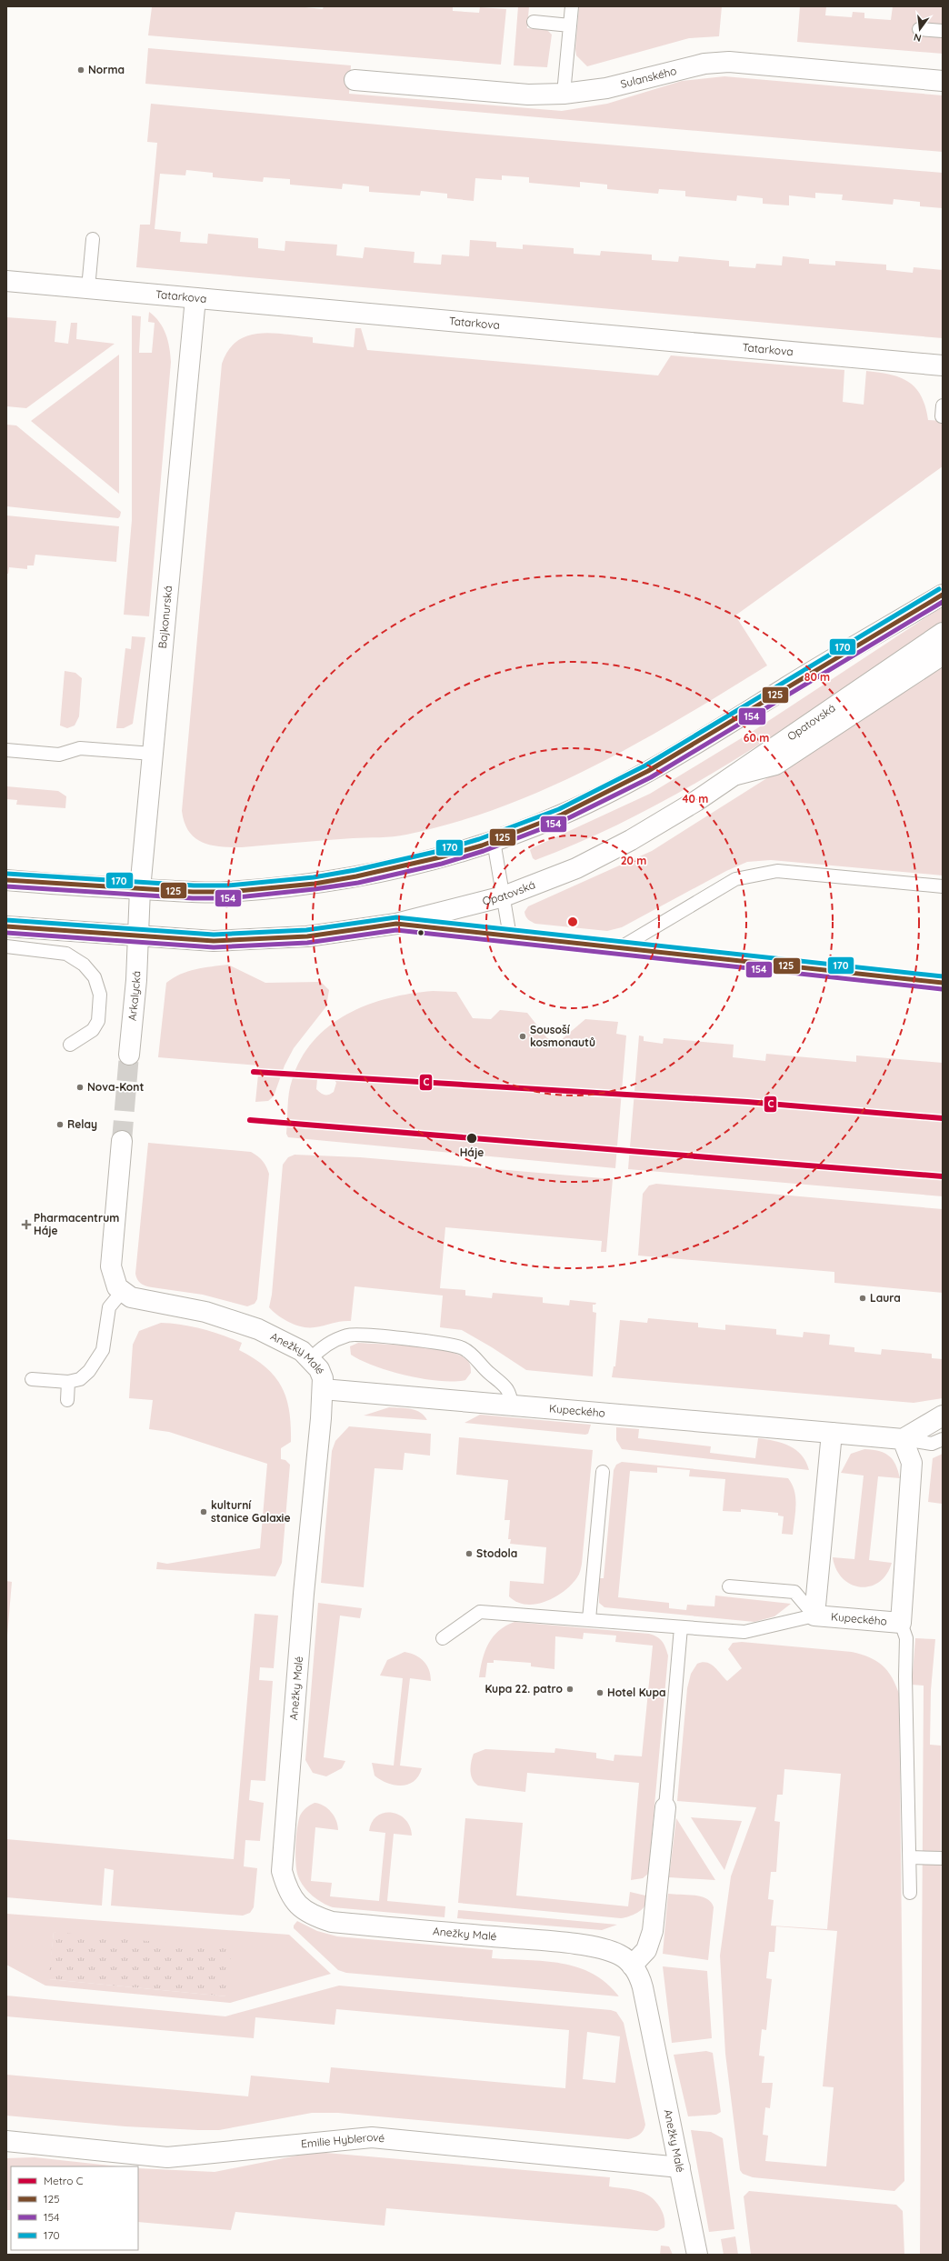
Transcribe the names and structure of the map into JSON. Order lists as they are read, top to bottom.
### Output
{
  "streets": {
    "street": [
      "Sulanského",
      "Tatarkova",
      "Bajkonurská",
      "Opatovská",
      "Arkalycká",
      "Anežky Malé",
      "Kupeckého",
      "Emilie Hyblerové"
    ]
  },
  "crossings": [
    ["Tatarkova", "Bajkonurská"],
    ["Bajkonurská", "Opatovská"],
    ["Bajkonurská", "Arkalycká"],
    ["Opatovská", "Arkalycká"],
    ["Anežky Malé", "Kupeckého"],
    ["Anežky Malé", "Emilie Hyblerové"]
  ],
  "places": {
    "other": [
      "Norma",
      "Sousoší kosmonautů",
      "Nova-Kont",
      "Relay",
      "Háje",
      "Laura",
      "kulturní stanice Galaxie",
      "Stodola",
      "Kupa 22. patro",
      "Hotel Kupa"
    ],
    "health": ["Pharmacentrum Háje"]
  },
  "lines": [
    "transit line 170",
    "transit line 125",
    "transit line 154",
    "metro line C"
  ],
  "legend": [
    "Metro C",
    "125",
    "154",
    "170"
  ],
  "north": "bottom",
  "rings": [
    "80 m",
    "60 m",
    "40 m",
    "20 m"
  ]
}
